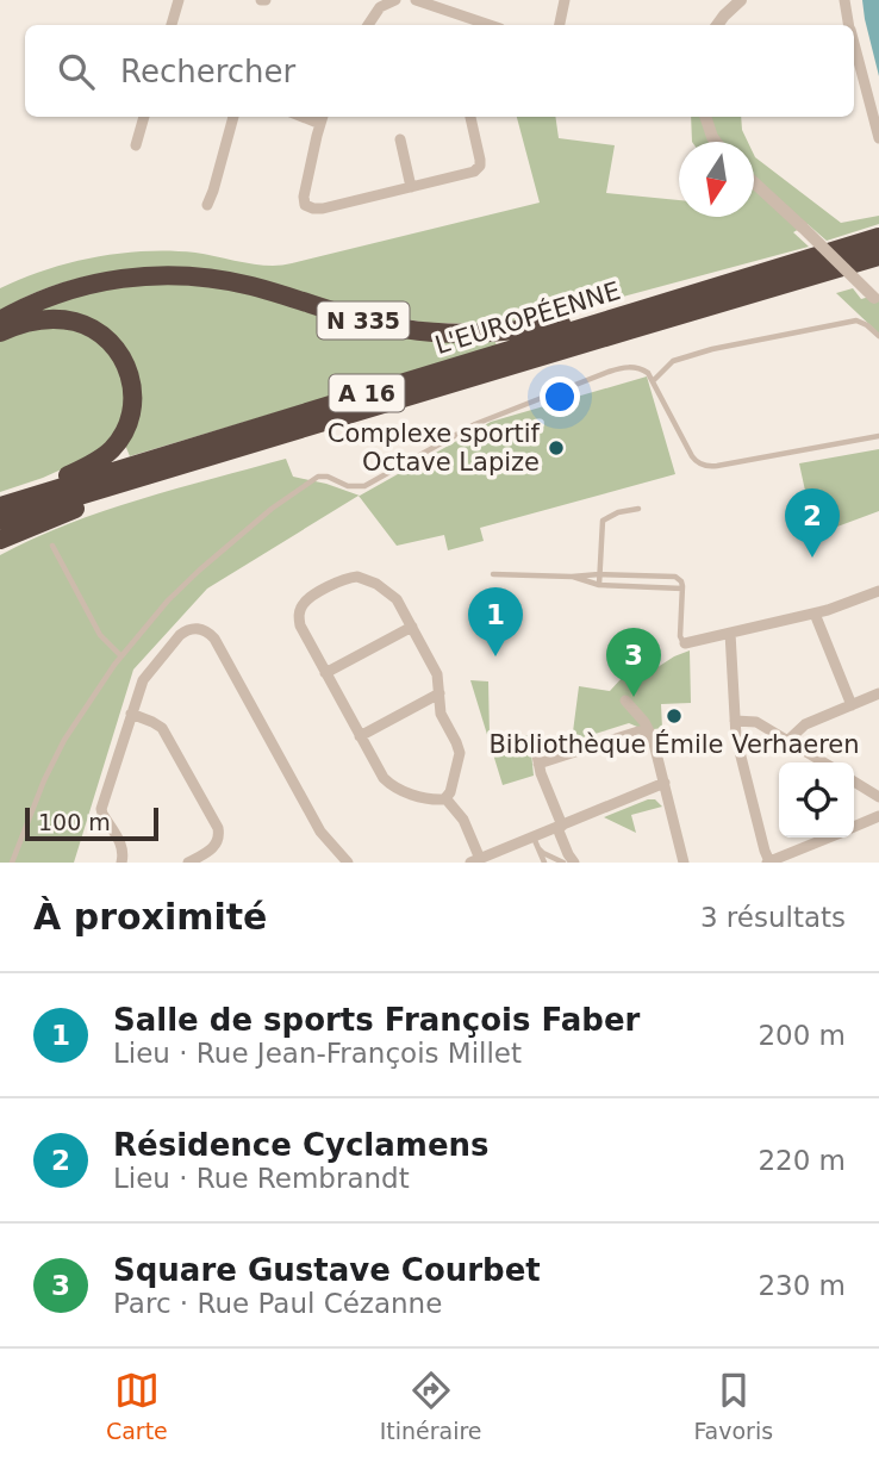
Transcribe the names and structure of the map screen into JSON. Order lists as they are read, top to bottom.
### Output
{
  "streets": {
    "highway": ["L'EUROPÉENNE", "N 335", "A 16"]
  },
  "crossings": [
    ["L'EUROPÉENNE", "N 335"]
  ],
  "places": ["Complexe sportif Octave Lapize", "Bibliothèque Émile Verhaeren"],
  "scale_bar": "100 m",
  "north": "bottom",
  "page": {
    "search": "Rechercher",
    "pins": ["2", "1", "3"],
    "scale": "100 m",
    "heading": ["À proximité", "3 résultats"],
    "list": [
      {
        "mark": "1",
        "name": "Salle de sports François Faber",
        "note": "Lieu · Rue Jean-François Millet",
        "value": "200 m"
      },
      {
        "mark": "2",
        "name": "Résidence Cyclamens",
        "note": "Lieu · Rue Rembrandt",
        "value": "220 m"
      },
      {
        "mark": "3",
        "name": "Square Gustave Courbet",
        "note": "Parc · Rue Paul Cézanne",
        "value": "230 m"
      }
    ],
    "nav": ["Carte", "Itinéraire", "Favoris"]
  }
}
